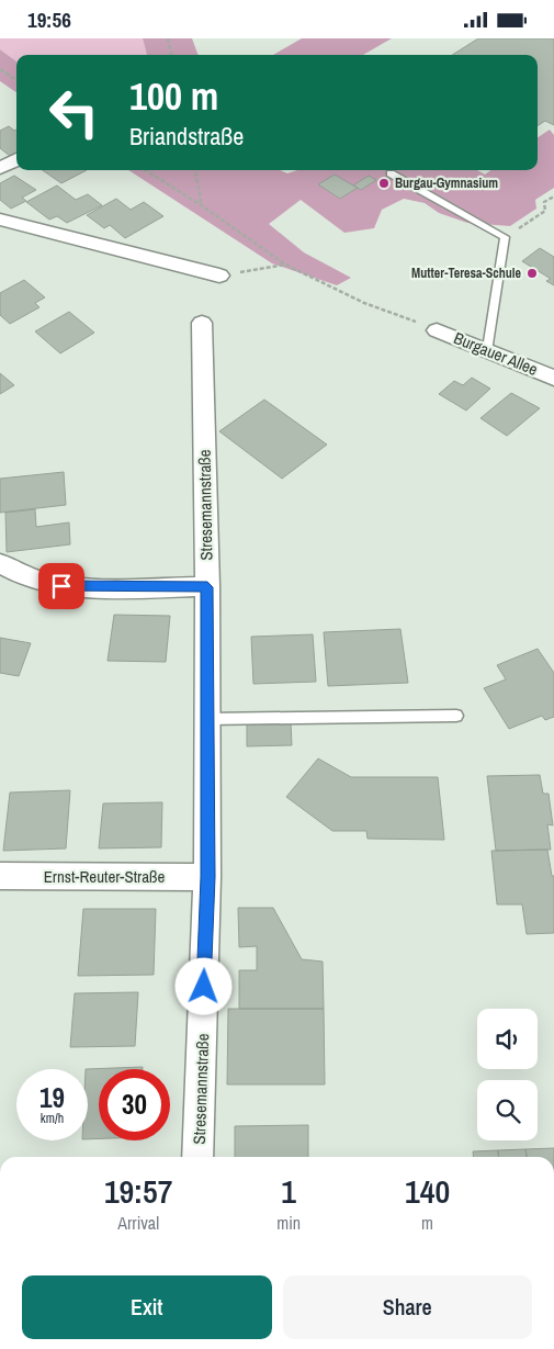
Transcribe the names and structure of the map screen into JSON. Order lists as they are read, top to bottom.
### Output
{
  "streets": {
    "street": ["Burgauer Allee", "Stresemannstraße", "Ernst-Reuter-Straße"]
  },
  "crossings": [
    ["Stresemannstraße", "Ernst-Reuter-Straße"]
  ],
  "places": ["Burgau-Gymnasium", "Mutter-Teresa-Schule"],
  "page": {
    "status": "19:56",
    "turn": ["100 m", "Briandstraße"],
    "speed": "19 km/h",
    "limit": "30",
    "eta": [
      "19:57",
      "Arrival",
      "1",
      "min",
      "140",
      "m"
    ],
    "buttons": ["Exit", "Share"]
  }
}
